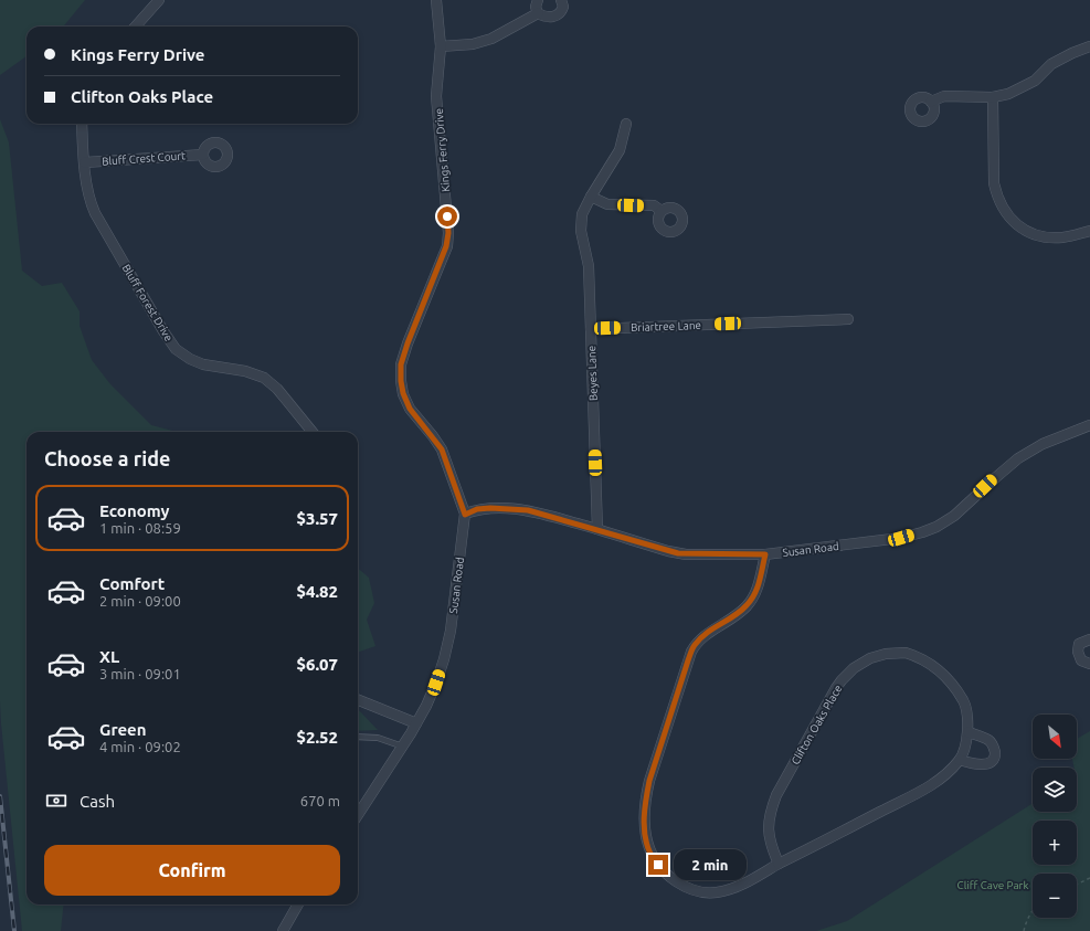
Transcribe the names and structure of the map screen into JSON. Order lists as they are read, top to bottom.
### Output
{
  "streets": {
    "street": [
      "Kings Ferry Drive",
      "Bluff Crest Court",
      "Bluff Forest Drive",
      "Briartree Lane",
      "Beyes Lane",
      "Susan Road",
      "Clifton Oaks Place"
    ]
  },
  "crossings": [
    ["Kings Ferry Drive", "Susan Road"],
    ["Bluff Crest Court", "Bluff Forest Drive"],
    ["Briartree Lane", "Beyes Lane"],
    ["Beyes Lane", "Susan Road"],
    ["Susan Road", "Clifton Oaks Place"]
  ],
  "parks": ["Cliff Cave Park"],
  "north": "bottom right",
  "page": {
    "banner": ["Kings Ferry Drive", "Clifton Oaks Place"],
    "heading": "Choose a ride",
    "list": [
      {
        "name": "Economy",
        "note": "1 min · 08:59",
        "value": "$3.57"
      },
      {
        "name": "Comfort",
        "note": "2 min · 09:00",
        "value": "$4.82"
      },
      {
        "name": "XL",
        "note": "3 min · 09:01",
        "value": "$6.07"
      },
      {
        "name": "Green",
        "note": "4 min · 09:02",
        "value": "$2.52"
      }
    ],
    "map_buttons": ["+", "−"],
    "pay": ["Cash", "670 m"],
    "buttons": "Confirm",
    "bubble": "2 min"
  }
}
